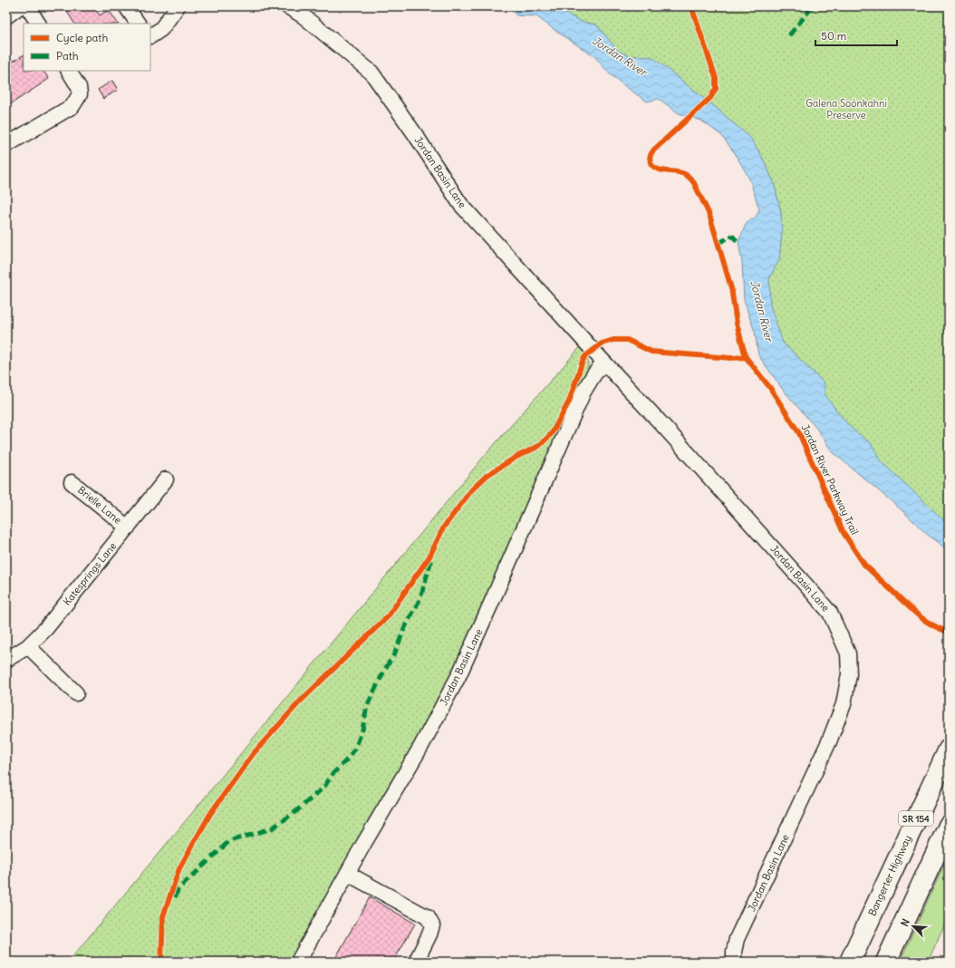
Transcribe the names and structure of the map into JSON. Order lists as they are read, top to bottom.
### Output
{
  "streets": {
    "highway": ["SR 154", "Bangerter Highway"],
    "street": ["Jordan Basin Lane", "Brielle Lane", "Katesprings Lane"],
    "cycle path": ["Jordan River Parkway Trail"]
  },
  "crossings": [
    ["Brielle Lane", "Katesprings Lane"]
  ],
  "water": ["Jordan River"],
  "parks": ["Galena Soónkahni Preserve"],
  "legend": ["Cycle path", "Path"],
  "scale_bar": "50 m",
  "north": "top left"
}
